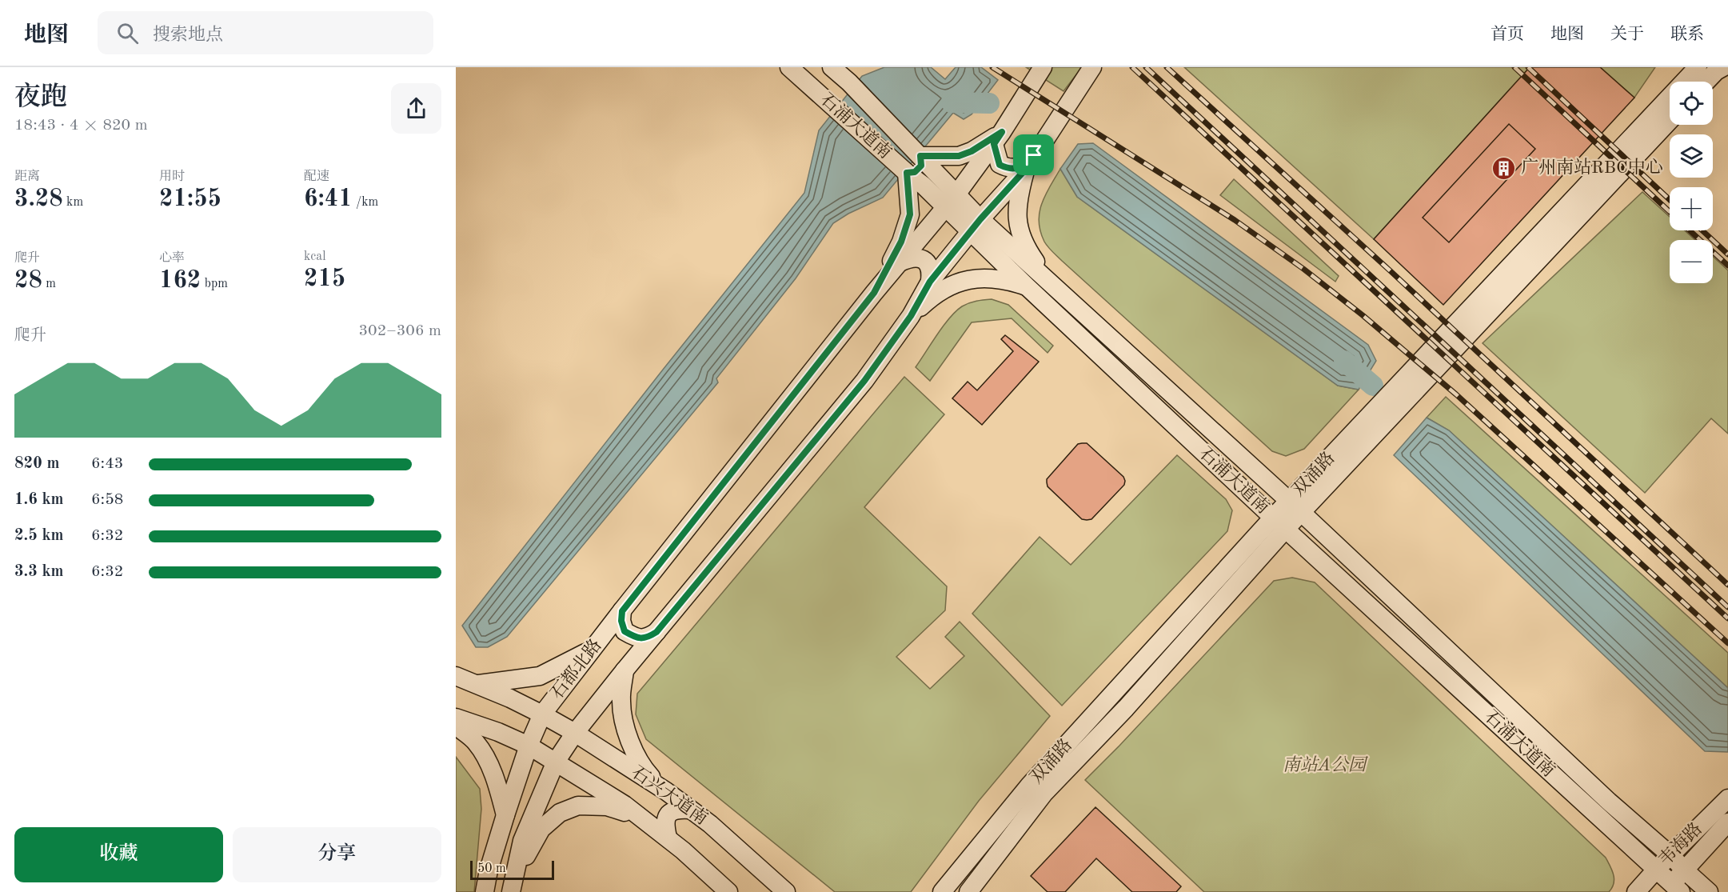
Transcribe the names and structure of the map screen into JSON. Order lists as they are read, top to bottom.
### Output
{
  "streets": {
    "main road": [
      "石浦大道南",
      "双涌路",
      "石都北路",
      "石兴大道南",
      "韦海路"
    ]
  },
  "crossings": [
    ["石浦大道南", "双涌路"],
    ["石浦大道南", "石都北路"],
    ["石浦大道南", "韦海路"],
    ["石都北路", "石兴大道南"]
  ],
  "parks": ["南站A公园"],
  "places": {
    "building": ["广州南站RBC中心"]
  },
  "scale_bar": "50 m",
  "page": {
    "header": "地图",
    "search": "搜索地点",
    "nav": [
      "首页",
      "地图",
      "关于",
      "联系"
    ],
    "heading": ["夜跑", "18:43 · 4 × 820 m"],
    "map_buttons": ["+", "−"],
    "stats": [
      ["距离", "3.28 km"],
      ["用时", "21:55"],
      ["配速", "6:41 /km"],
      ["爬升", "28 m"],
      ["心率", "162 bpm"],
      ["kcal", "215"]
    ],
    "chart": ["爬升", "302–306 m"],
    "list": [
      {
        "name": "820 m",
        "note": "6:43"
      },
      {
        "name": "1.6 km",
        "note": "6:58"
      },
      {
        "name": "2.5 km",
        "note": "6:32"
      },
      {
        "name": "3.3 km",
        "note": "6:32"
      }
    ],
    "buttons": ["收藏", "分享"],
    "scale": "50 m"
  }
}
